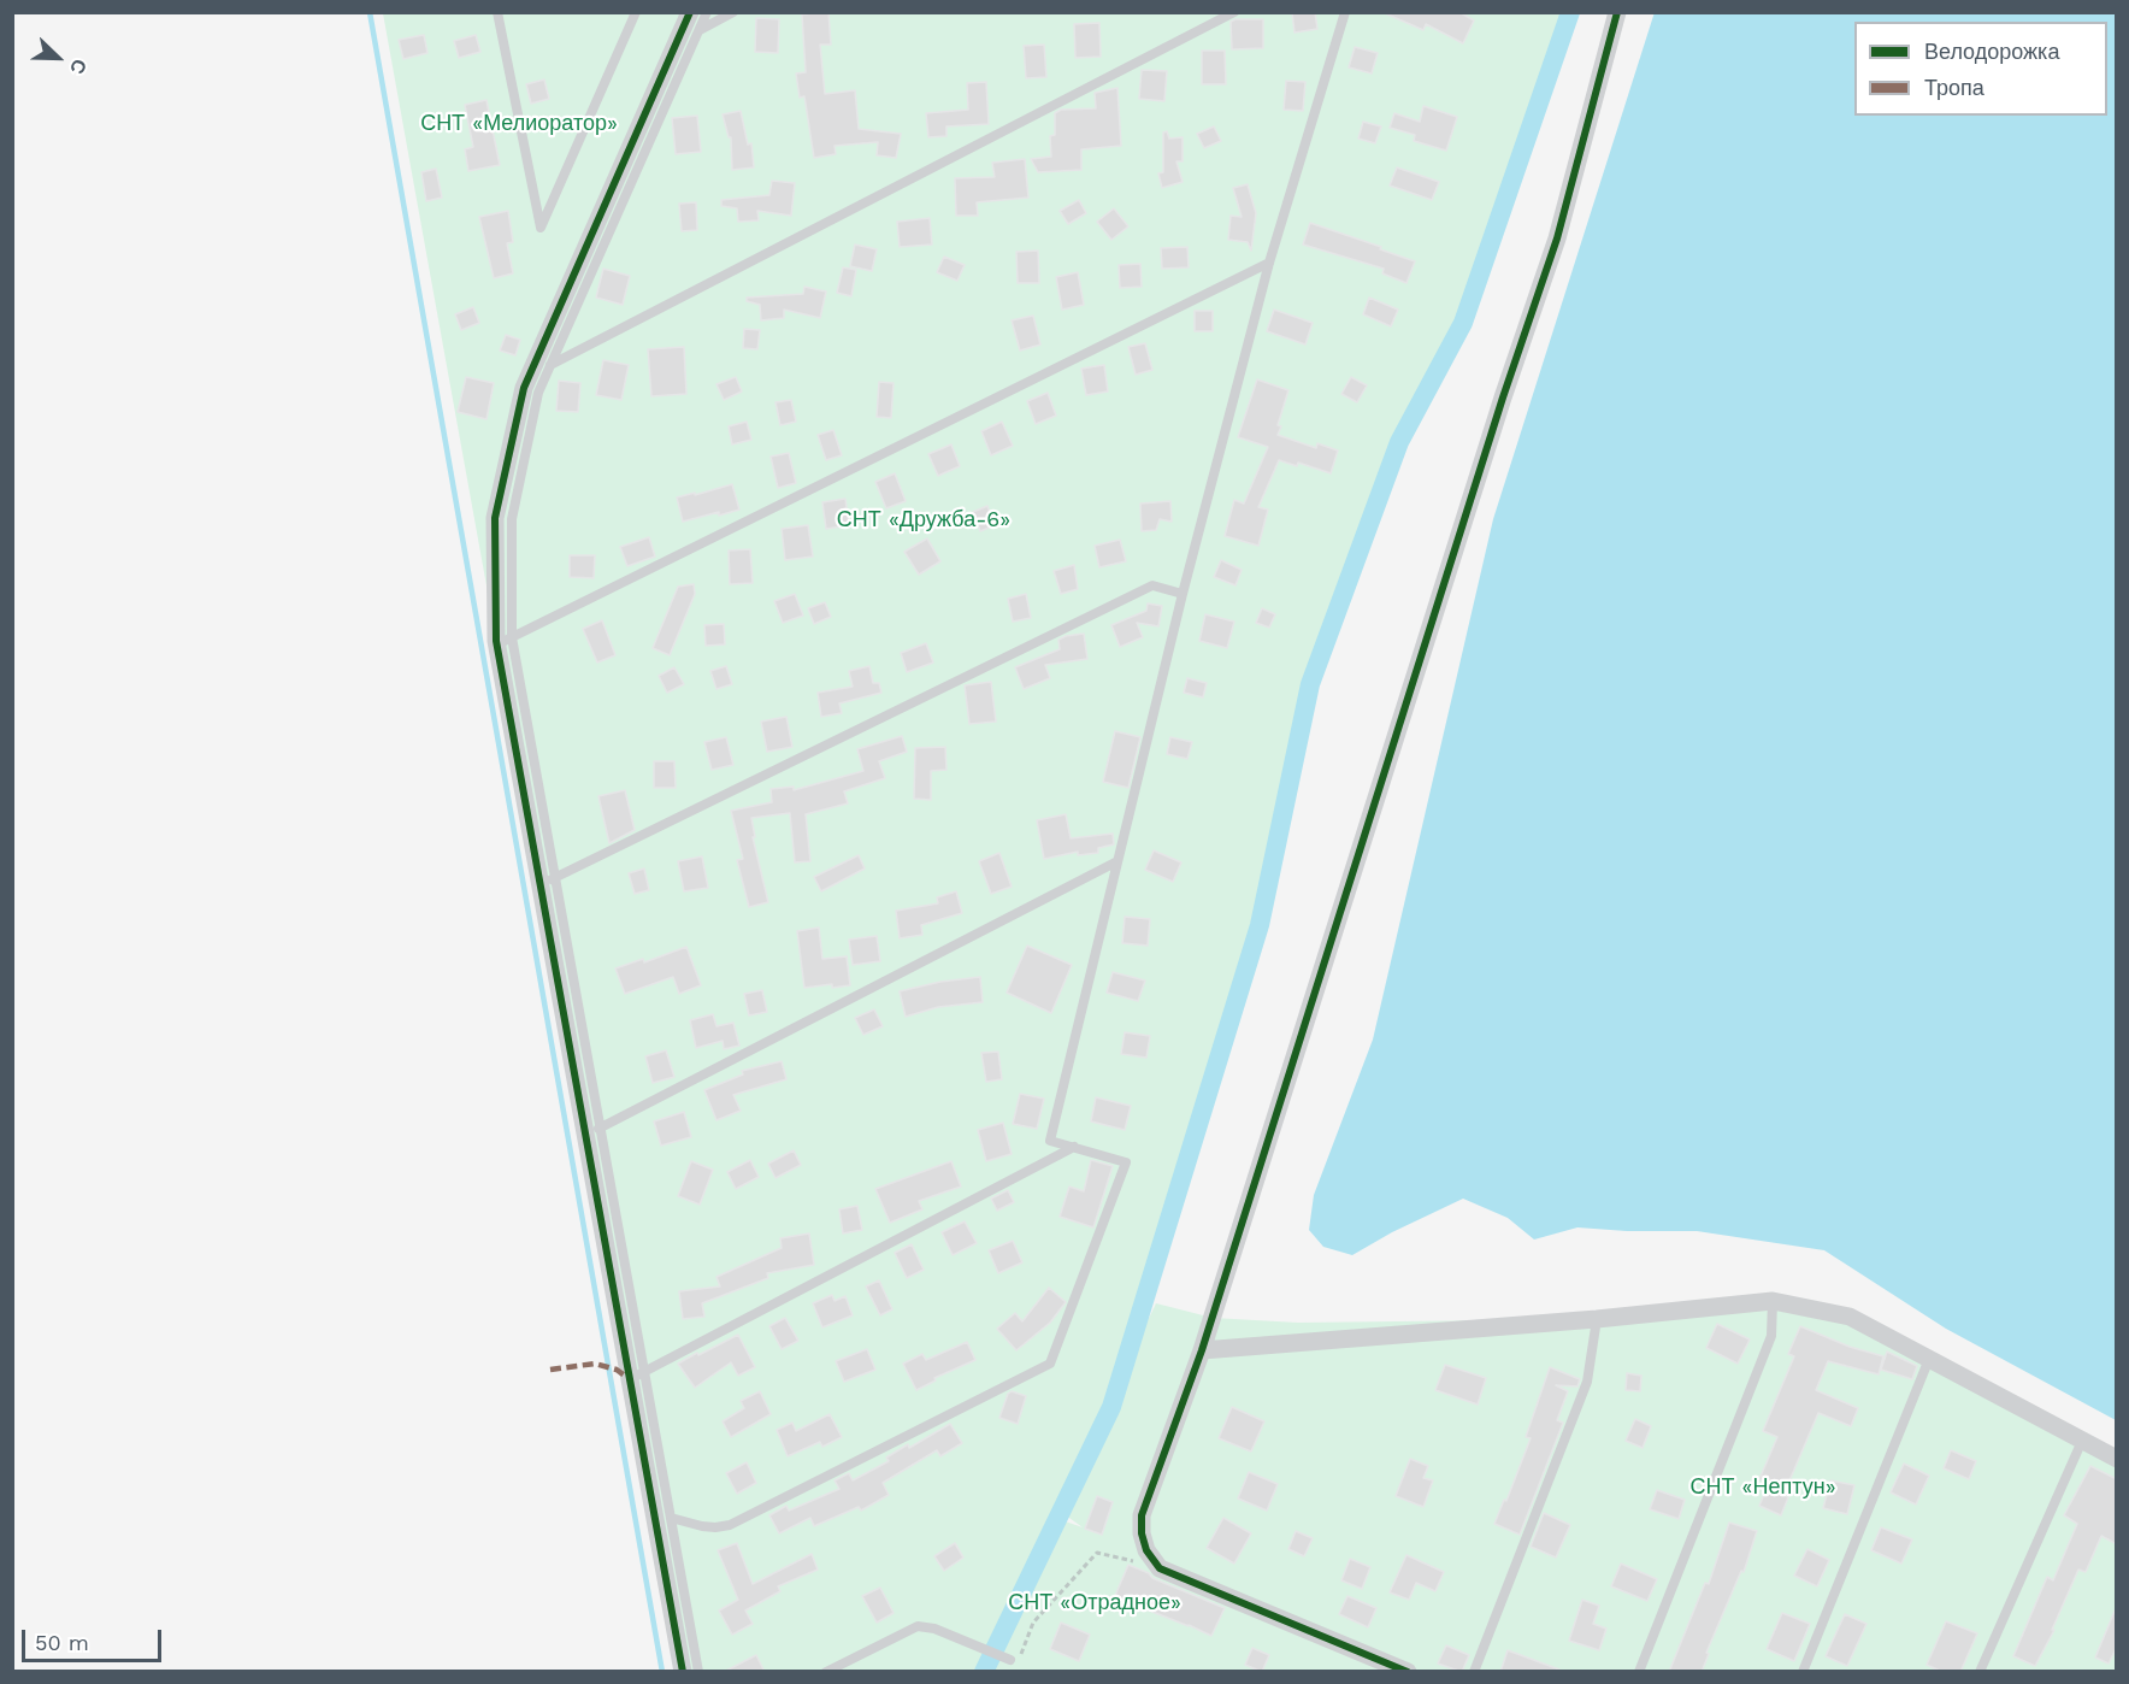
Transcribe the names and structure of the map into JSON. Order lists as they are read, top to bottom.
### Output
{
  "parks": [
    "СНТ «Мелиоратор»",
    "СНТ «Дружба-6»",
    "СНТ «Нептун»",
    "СНТ «Отрадное»"
  ],
  "legend": ["Велодорожка", "Тропа"],
  "scale_bar": "50 m",
  "north": "bottom right"
}
